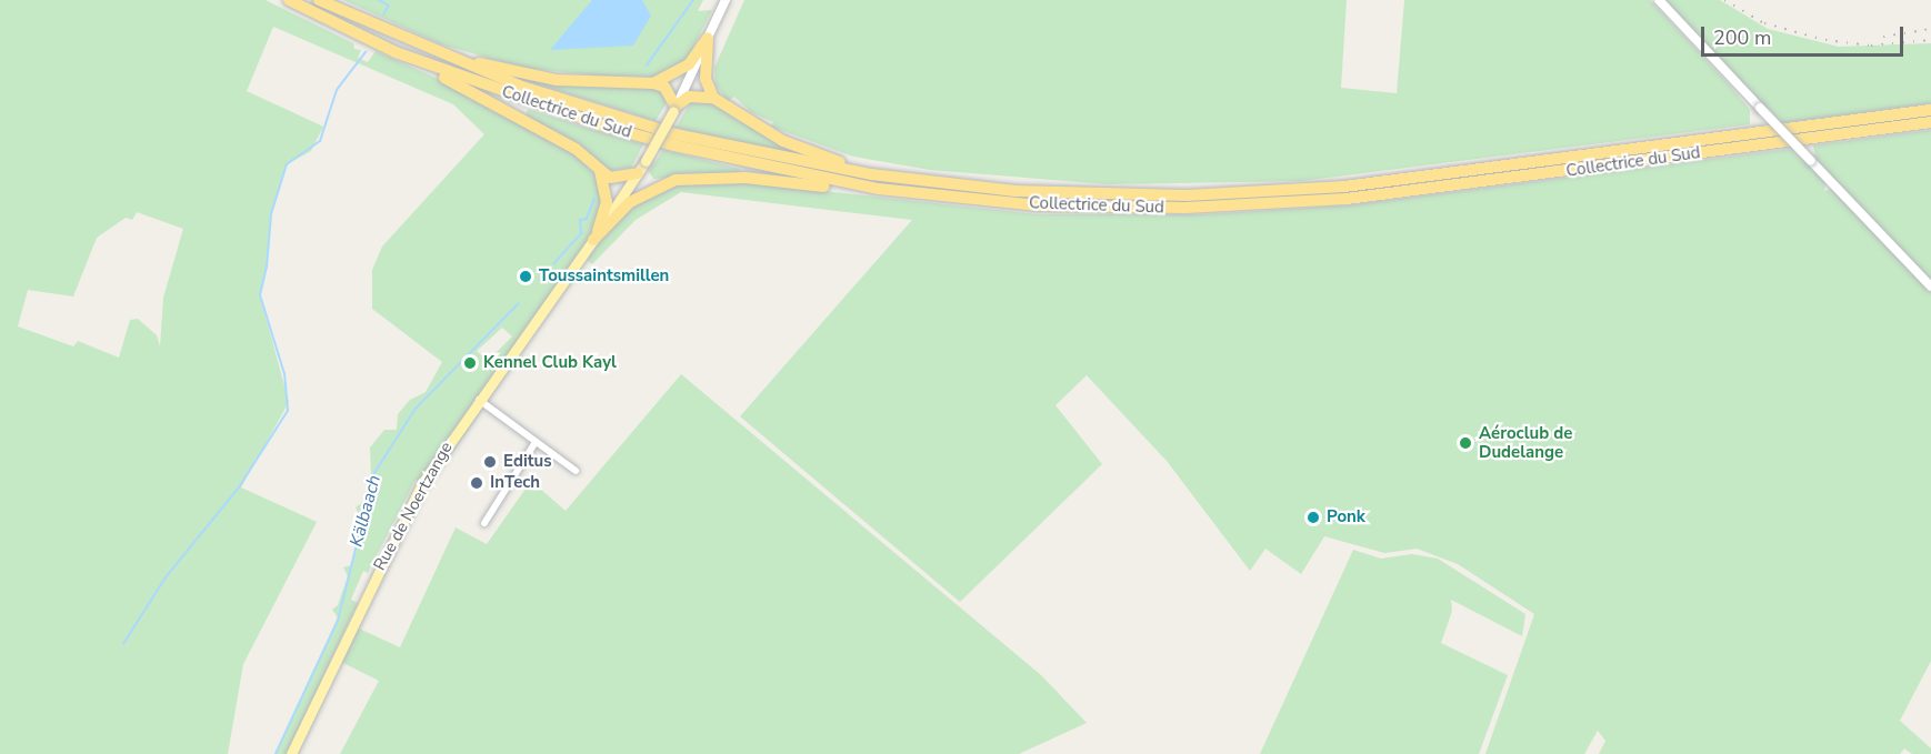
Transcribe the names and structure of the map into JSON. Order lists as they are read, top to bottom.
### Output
{
  "streets": {
    "highway": ["Collectrice du Sud"],
    "main road": ["Rue de Noertzange"]
  },
  "water": ["Kälbaach"],
  "places": [
    "Toussaintsmillen",
    "Kennel Club Kayl",
    "Aéroclub de Dudelange",
    "Editus",
    "InTech",
    "Ponk"
  ],
  "scale_bar": "200 m"
}
